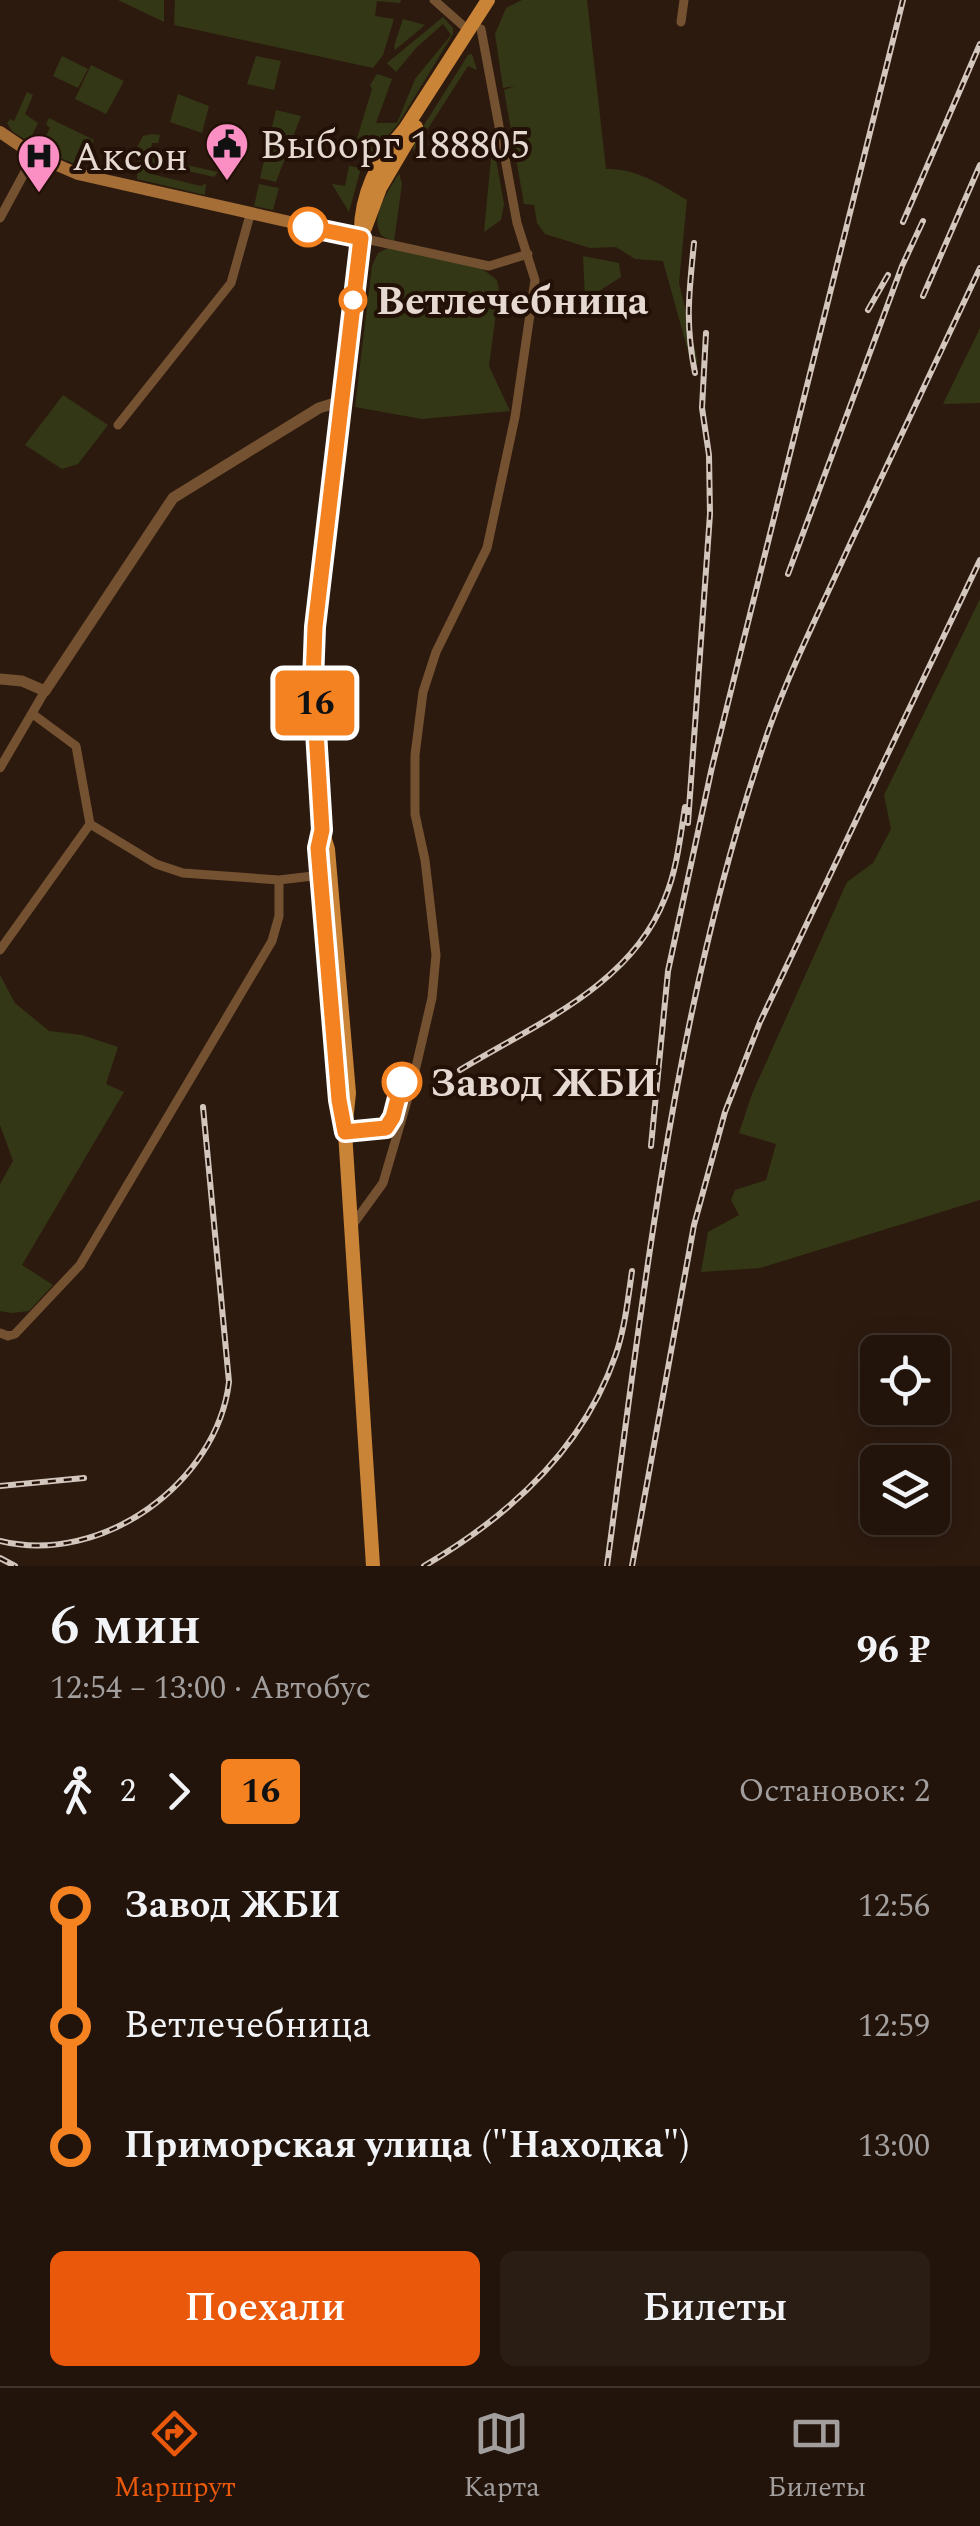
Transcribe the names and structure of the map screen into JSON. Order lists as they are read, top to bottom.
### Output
{
  "places": {
    "public building": ["Выборг 188805"],
    "hospital": ["Аксон"],
    "other": ["Ветлечебница", "Завод ЖБИ"]
  },
  "lines": ["bus line 16"],
  "page": {
    "on_map": "16",
    "heading": ["6 мин", "12:54 – 13:00 · Автобус", "96 ₽"],
    "legs": ["2", "16", "Остановок: 2"],
    "list": [
      {
        "name": "Завод ЖБИ",
        "value": "12:56"
      },
      {
        "name": "Ветлечебница",
        "value": "12:59"
      },
      {
        "name": "Приморская улица (\"Находка\")",
        "value": "13:00"
      }
    ],
    "buttons": ["Поехали", "Билеты"],
    "tabs": ["Маршрут", "Карта", "Билеты"]
  }
}
